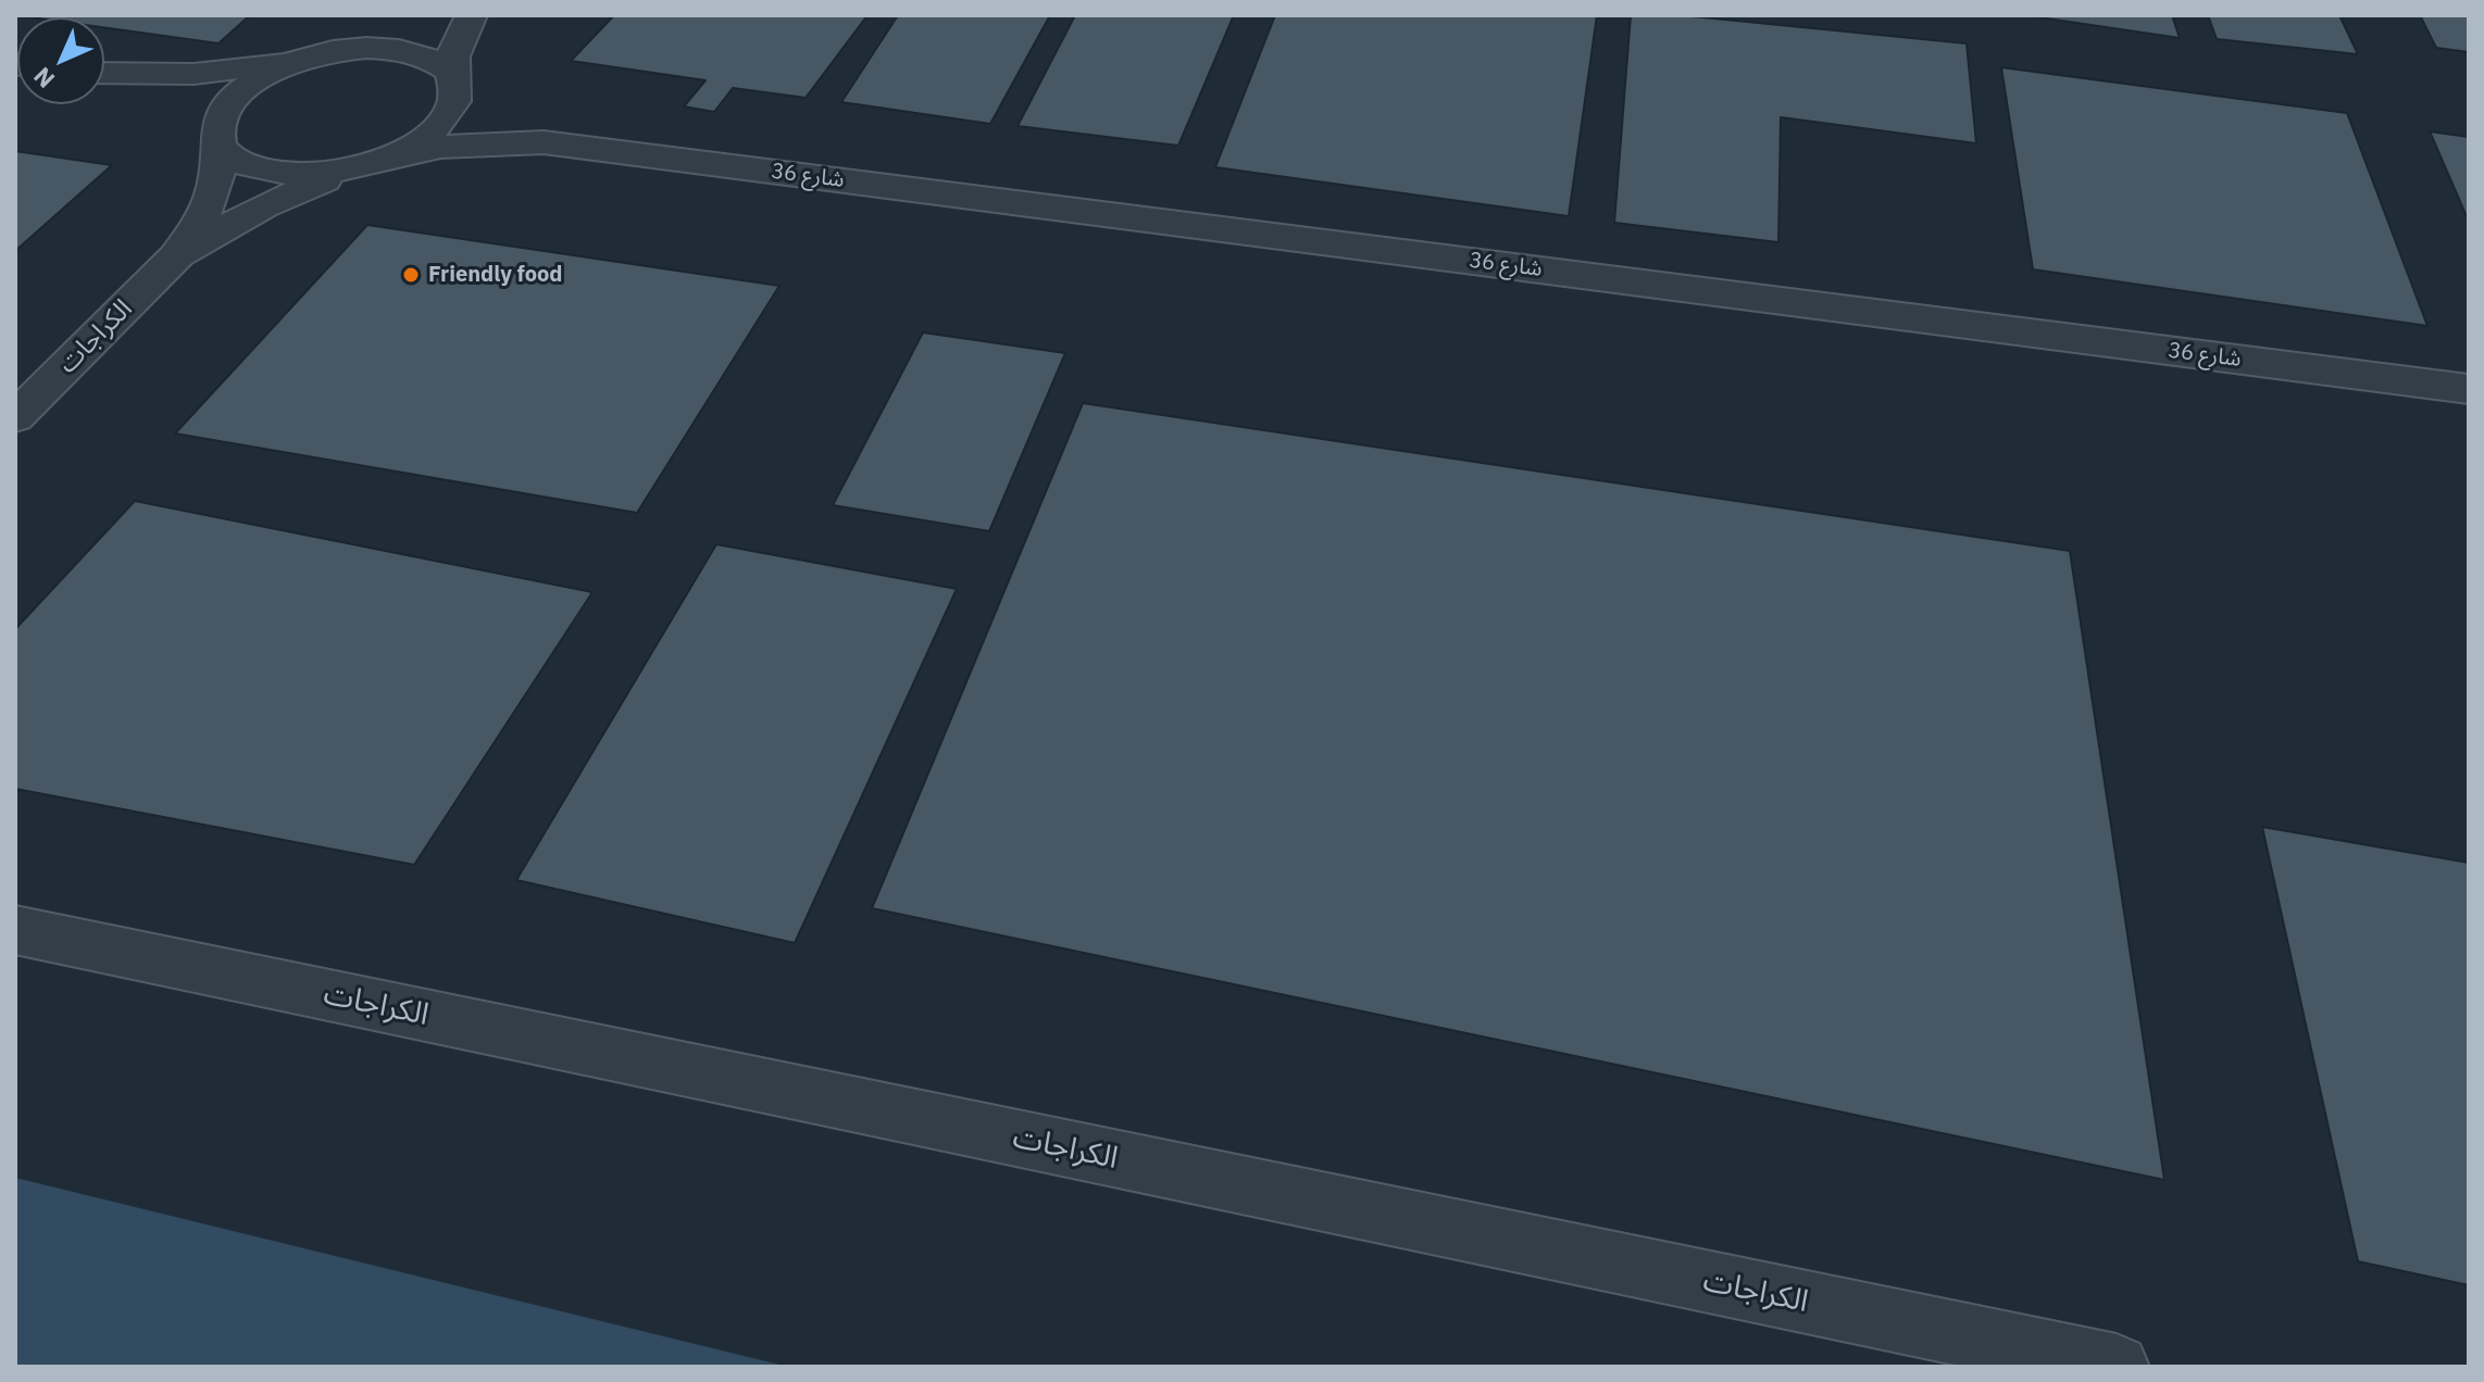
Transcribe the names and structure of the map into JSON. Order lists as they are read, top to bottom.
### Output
{
  "streets": {
    "street": ["شارع 36", "الكراجات"]
  },
  "crossings": [
    ["شارع 36", "الكراجات"]
  ],
  "places": ["Friendly food"],
  "north": "bottom left"
}
